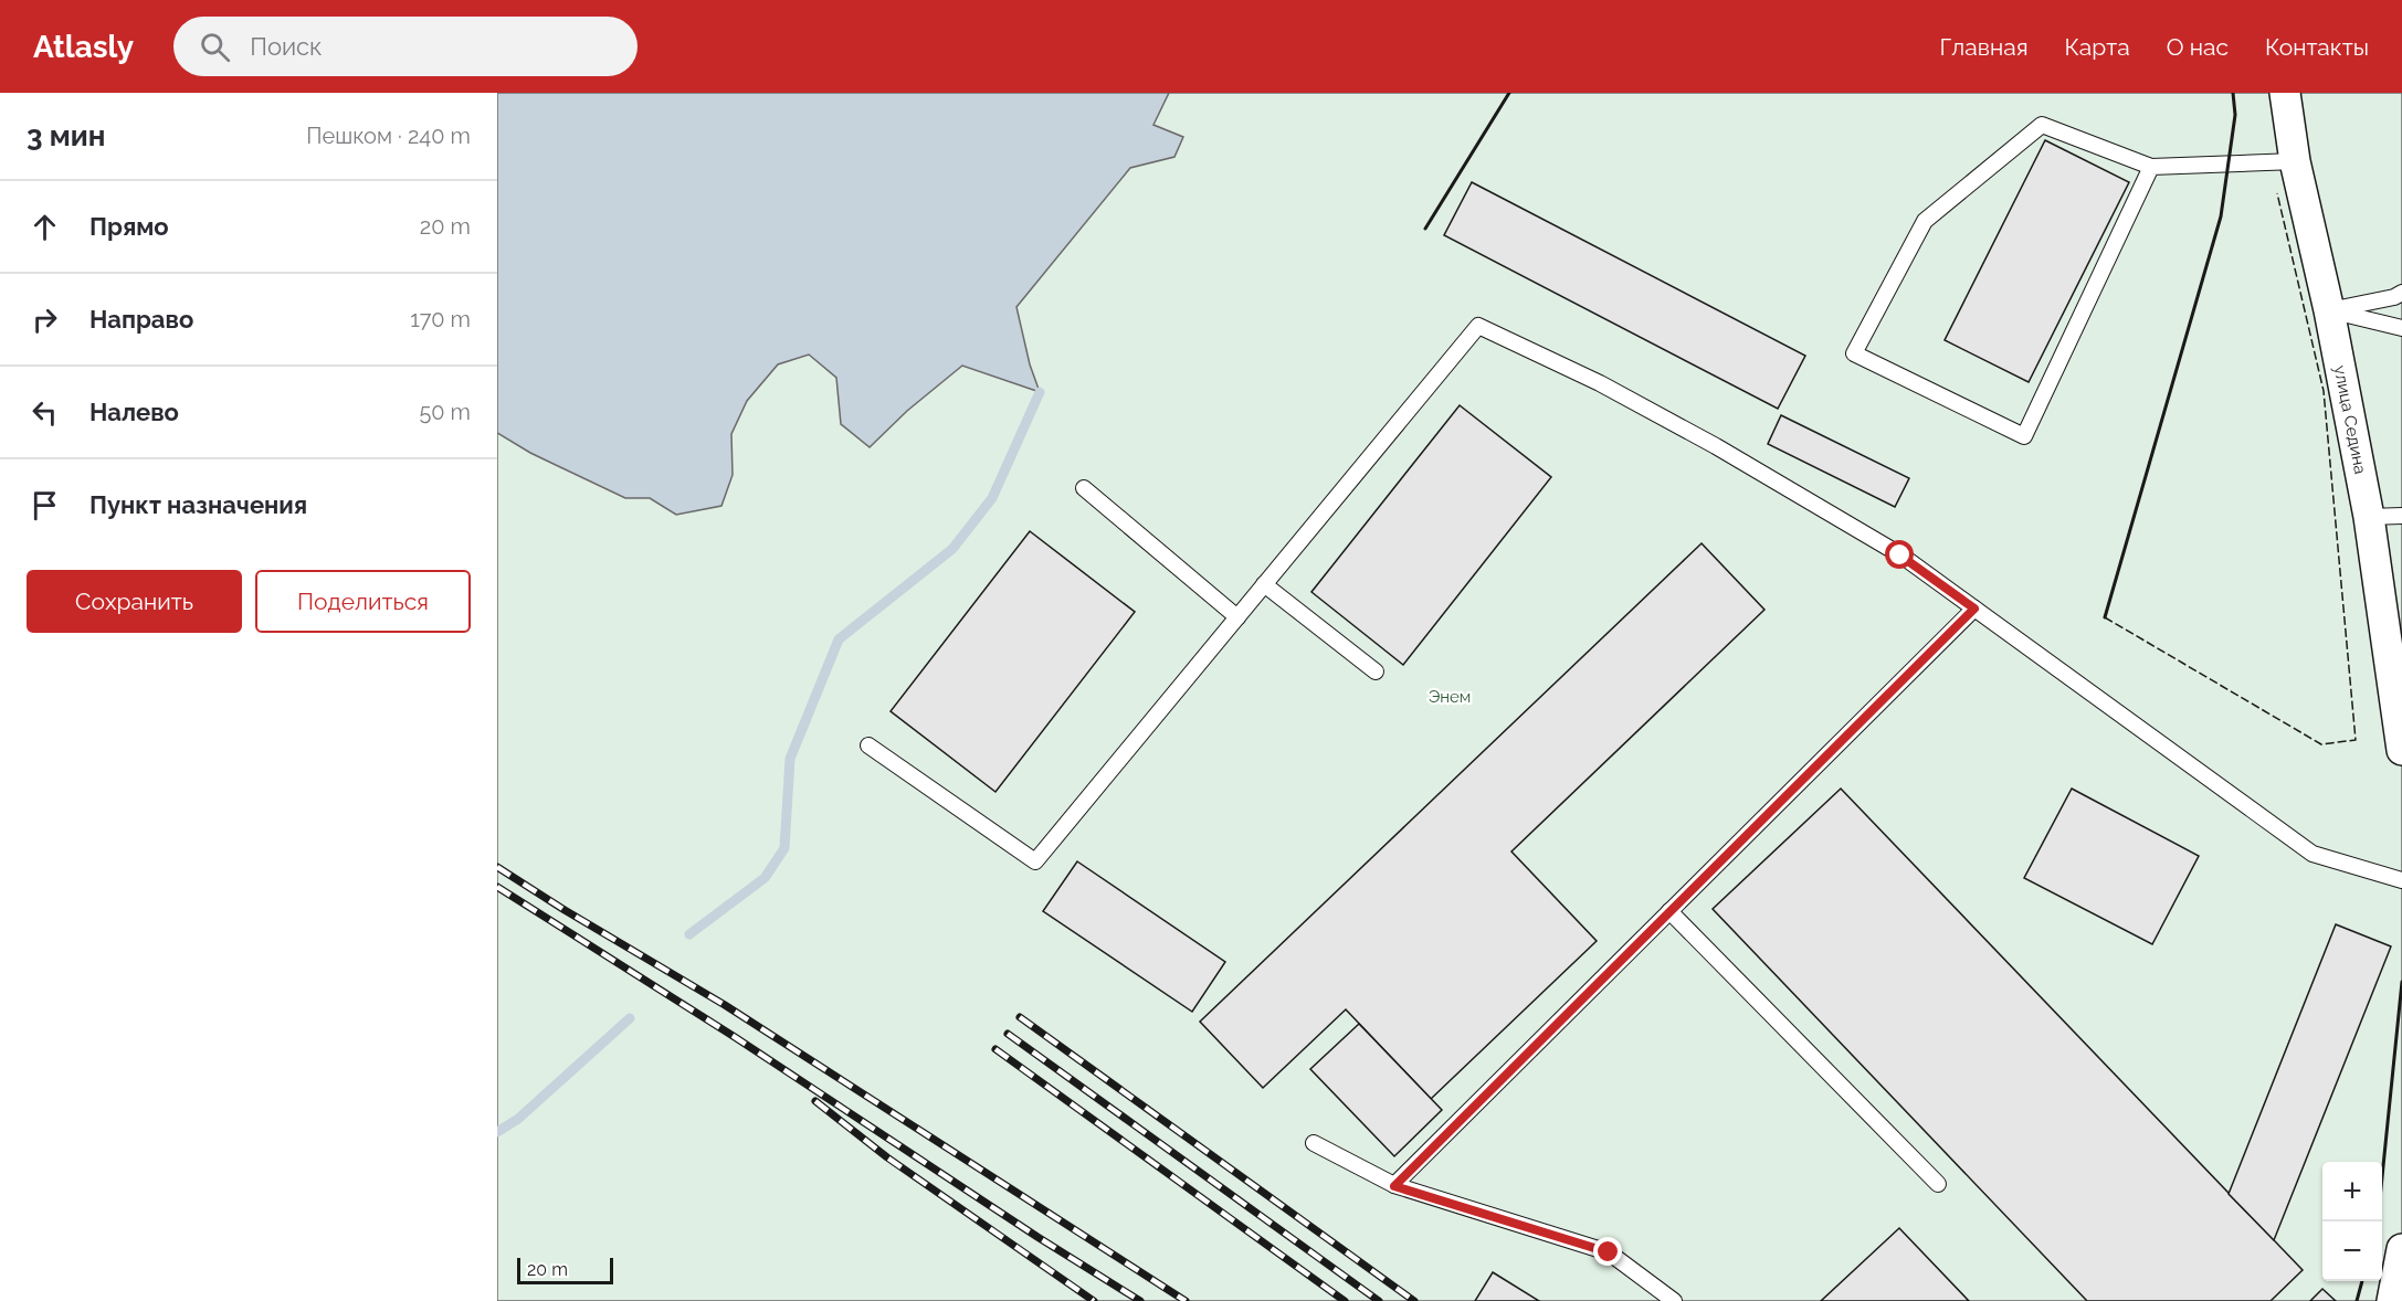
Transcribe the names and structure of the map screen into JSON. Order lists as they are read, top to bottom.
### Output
{
  "streets": {
    "street": ["улица Седина"]
  },
  "parks": ["Энем"],
  "scale_bar": "20 m",
  "page": {
    "header": "Atlasly",
    "search": "Поиск",
    "nav": [
      "Главная",
      "Карта",
      "О нас",
      "Контакты"
    ],
    "heading": ["3 мин", "Пешком · 240 m"],
    "list": [
      ["Прямо", "20 m"],
      ["Направо", "170 m"],
      ["Налево", "50 m"],
      "Пункт назначения"
    ],
    "buttons": ["Сохранить", "Поделиться"],
    "map_buttons": ["+", "−"],
    "scale": "20 m"
  }
}
